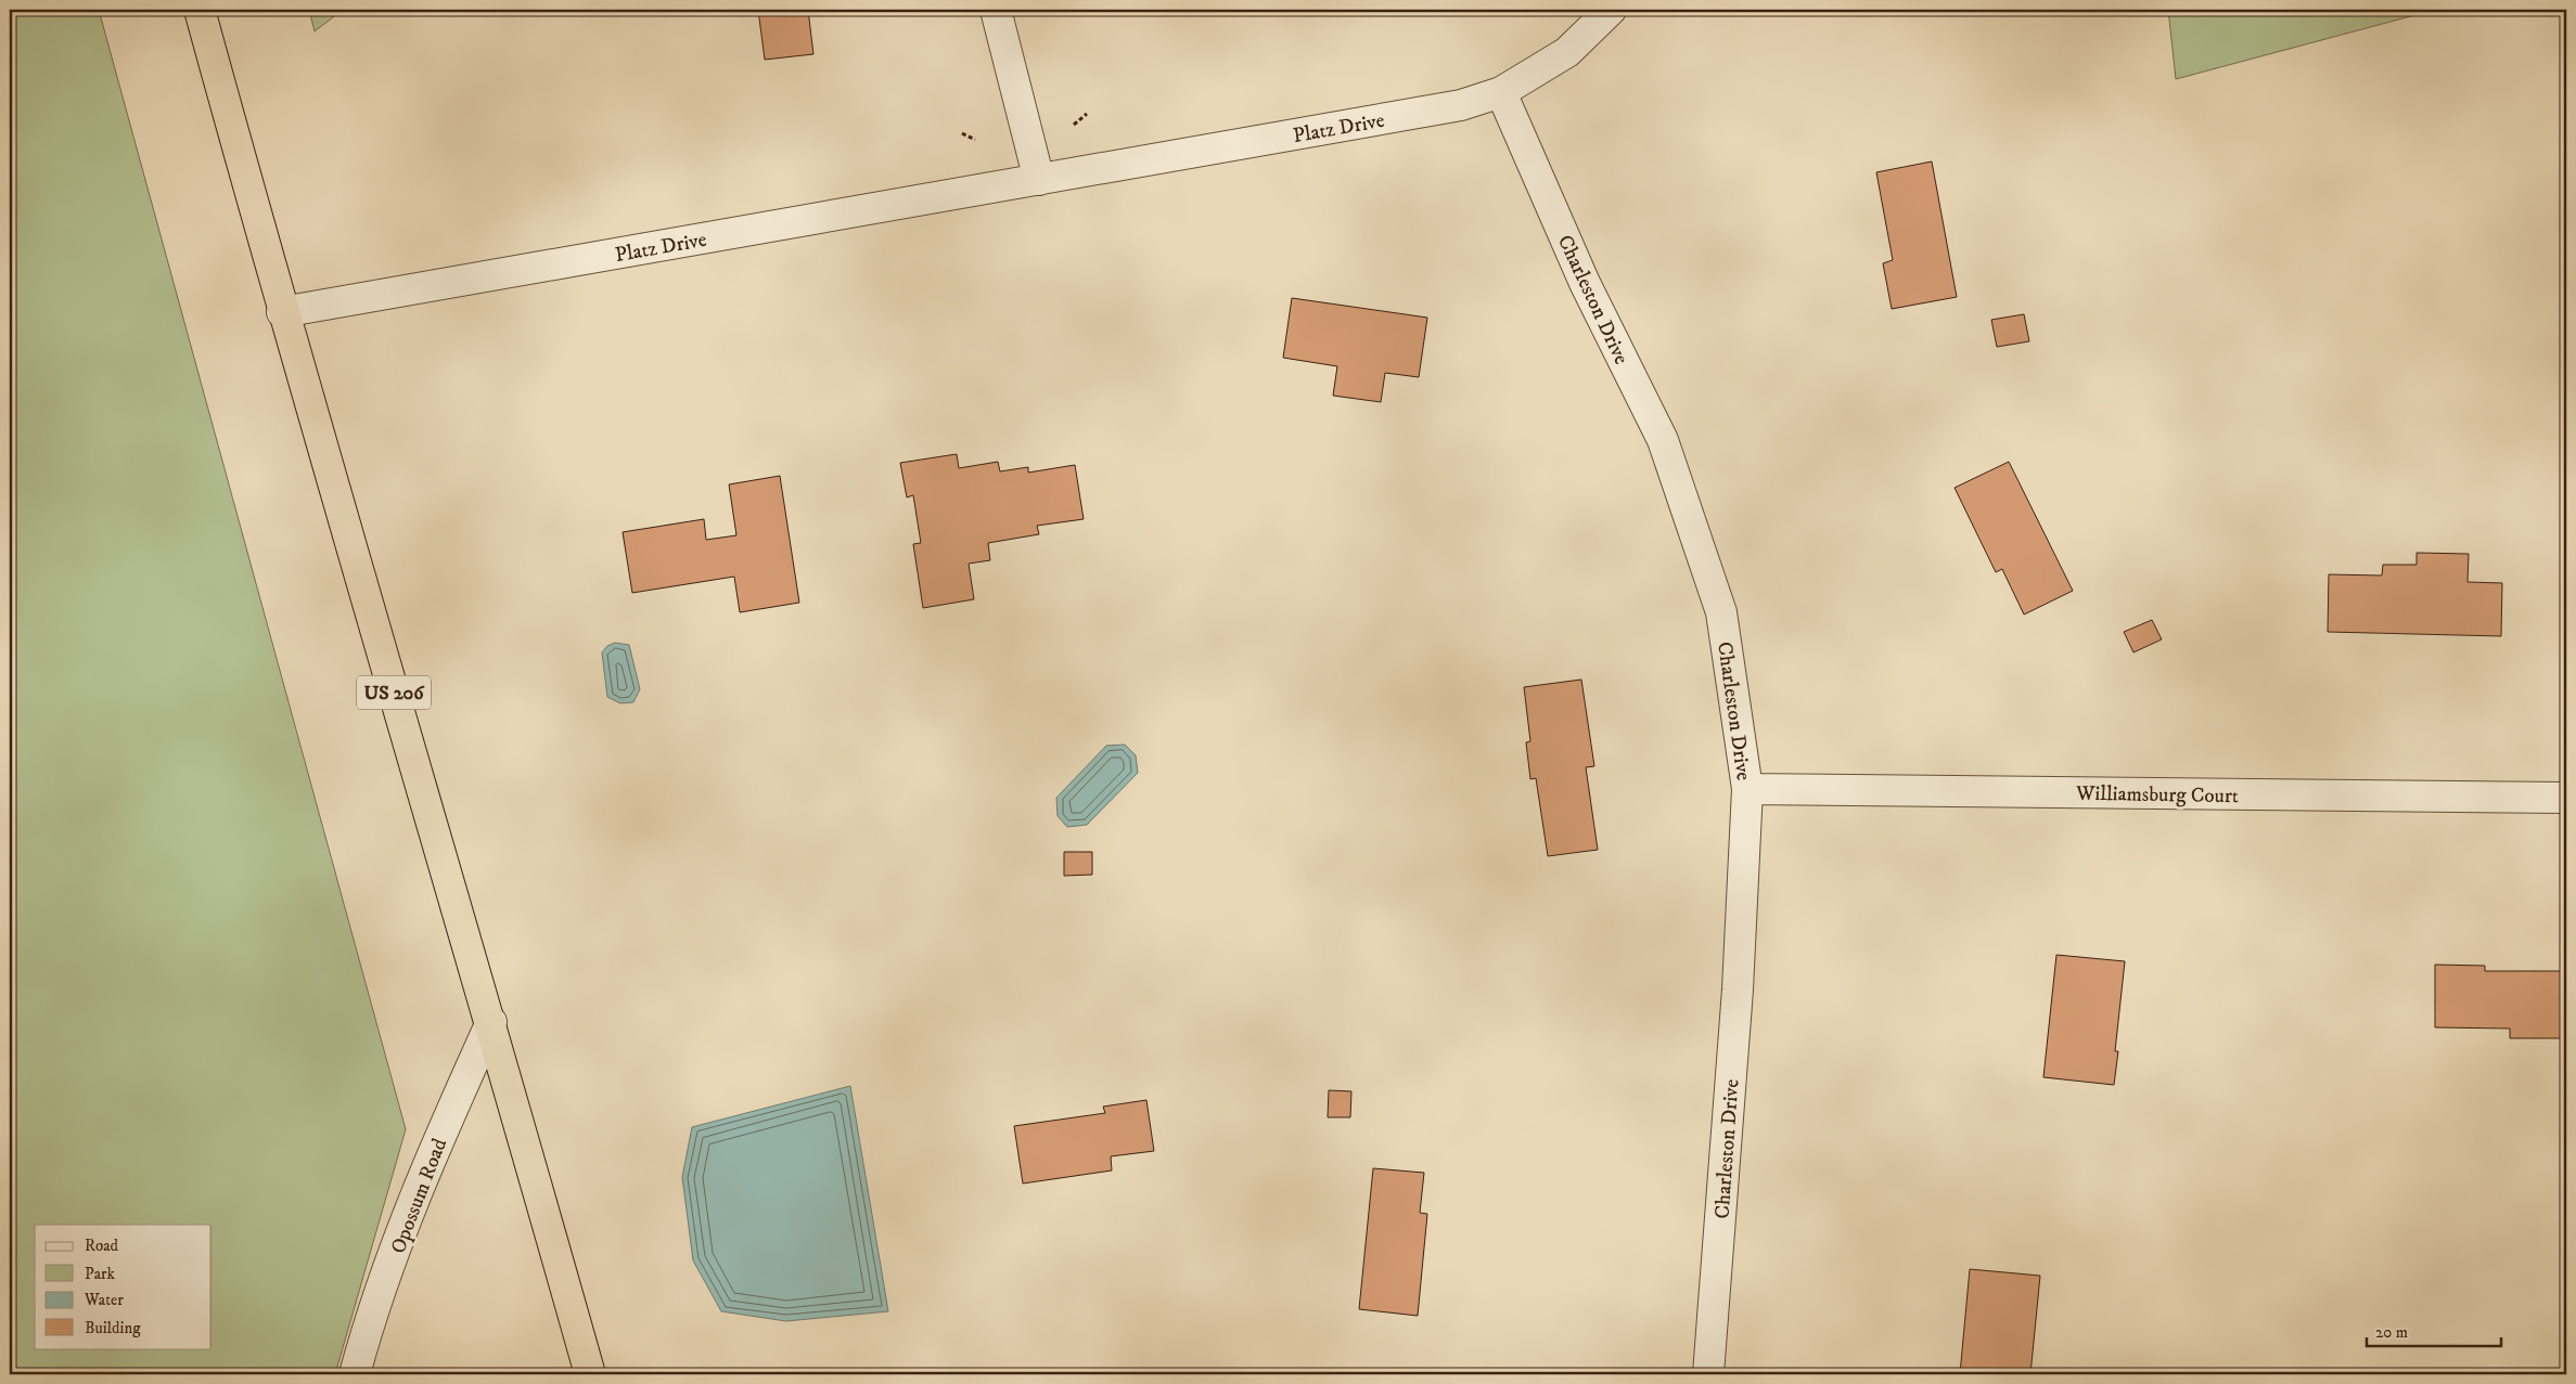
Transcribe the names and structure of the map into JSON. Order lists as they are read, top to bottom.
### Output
{
  "streets": {
    "highway": ["US 206"],
    "street": [
      "Platz Drive",
      "Charleston Drive",
      "Williamsburg Court",
      "Opossum Road"
    ]
  },
  "crossings": [
    ["Platz Drive", "Charleston Drive"],
    ["Platz Drive", "US 206"],
    ["Charleston Drive", "Williamsburg Court"],
    ["US 206", "Opossum Road"]
  ],
  "legend": [
    "Road",
    "Park",
    "Water",
    "Building"
  ],
  "scale_bar": "20 m"
}
